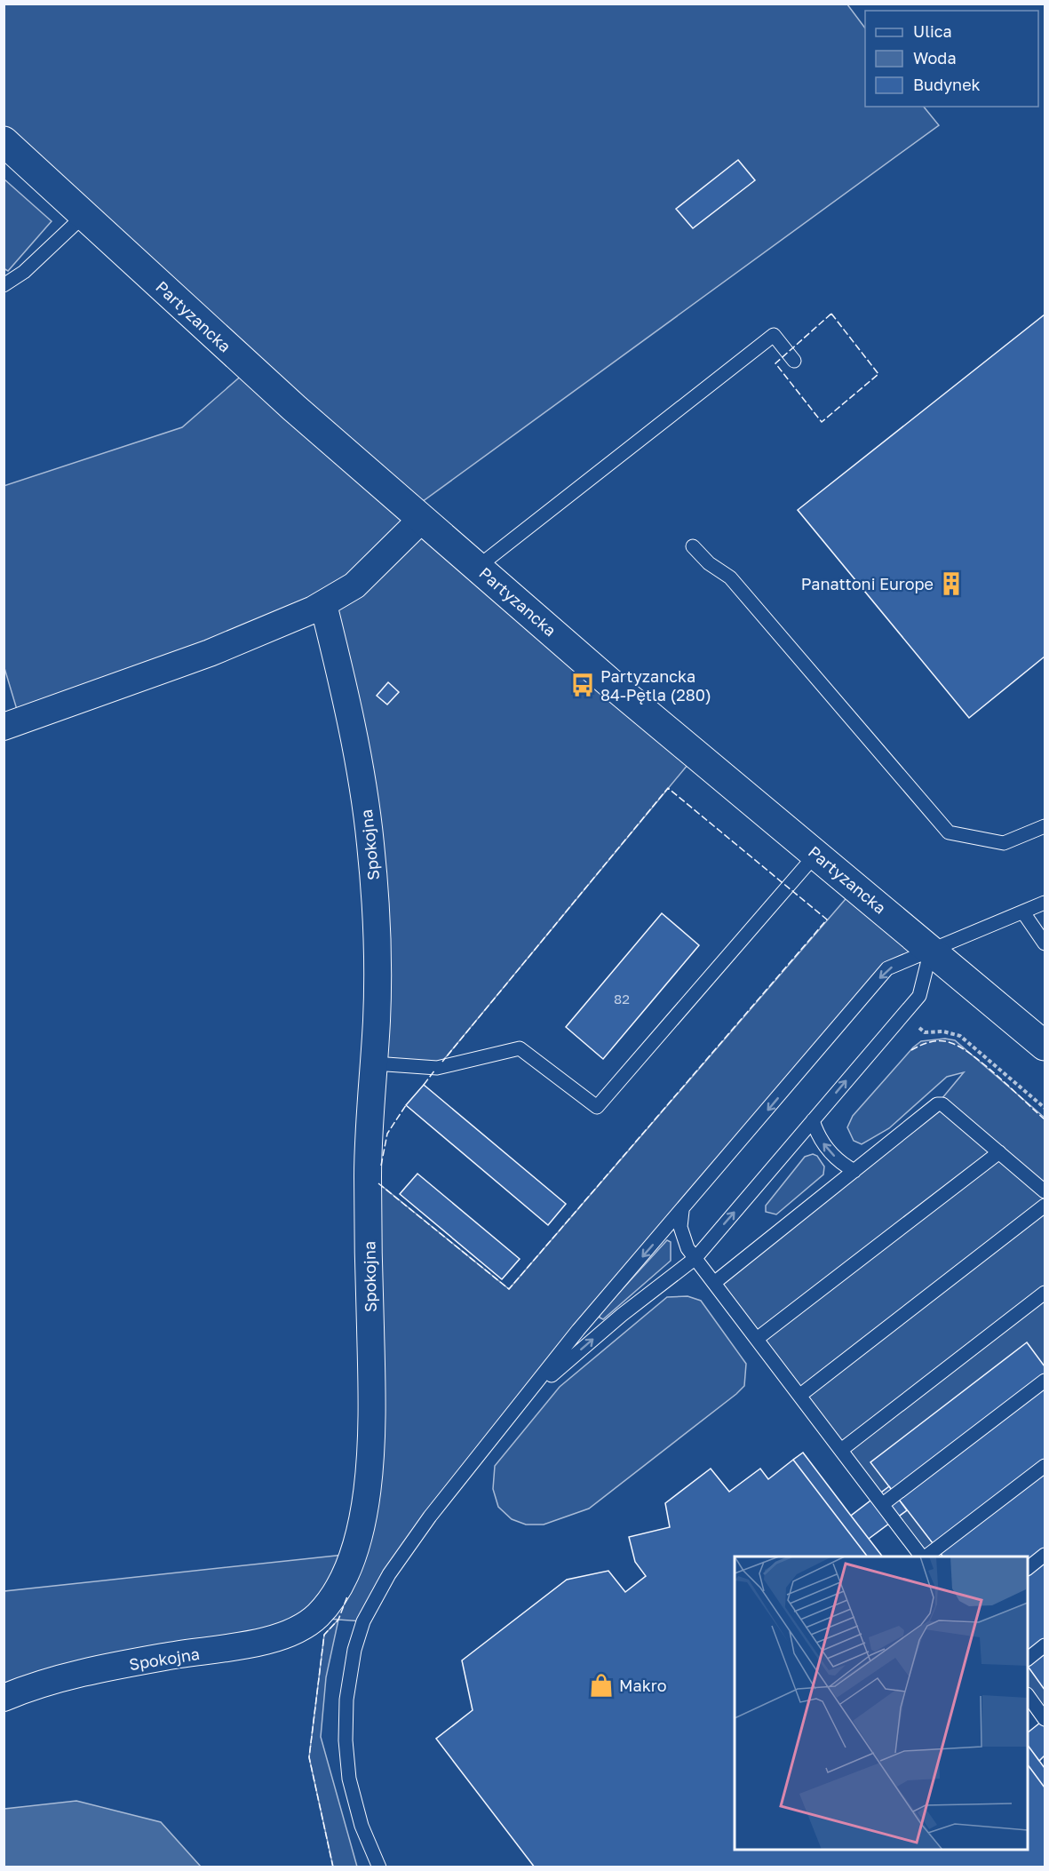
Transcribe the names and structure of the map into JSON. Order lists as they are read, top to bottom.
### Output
{
  "streets": {
    "main road": ["Partyzancka"],
    "street": ["Spokojna"]
  },
  "places": {
    "building": ["Panattoni Europe"],
    "bus stop": ["Partyzancka 84-Pętla (280)"],
    "shop": ["Makro"]
  },
  "house_numbers": ["82"],
  "legend": ["Ulica", "Woda", "Budynek"]
}
